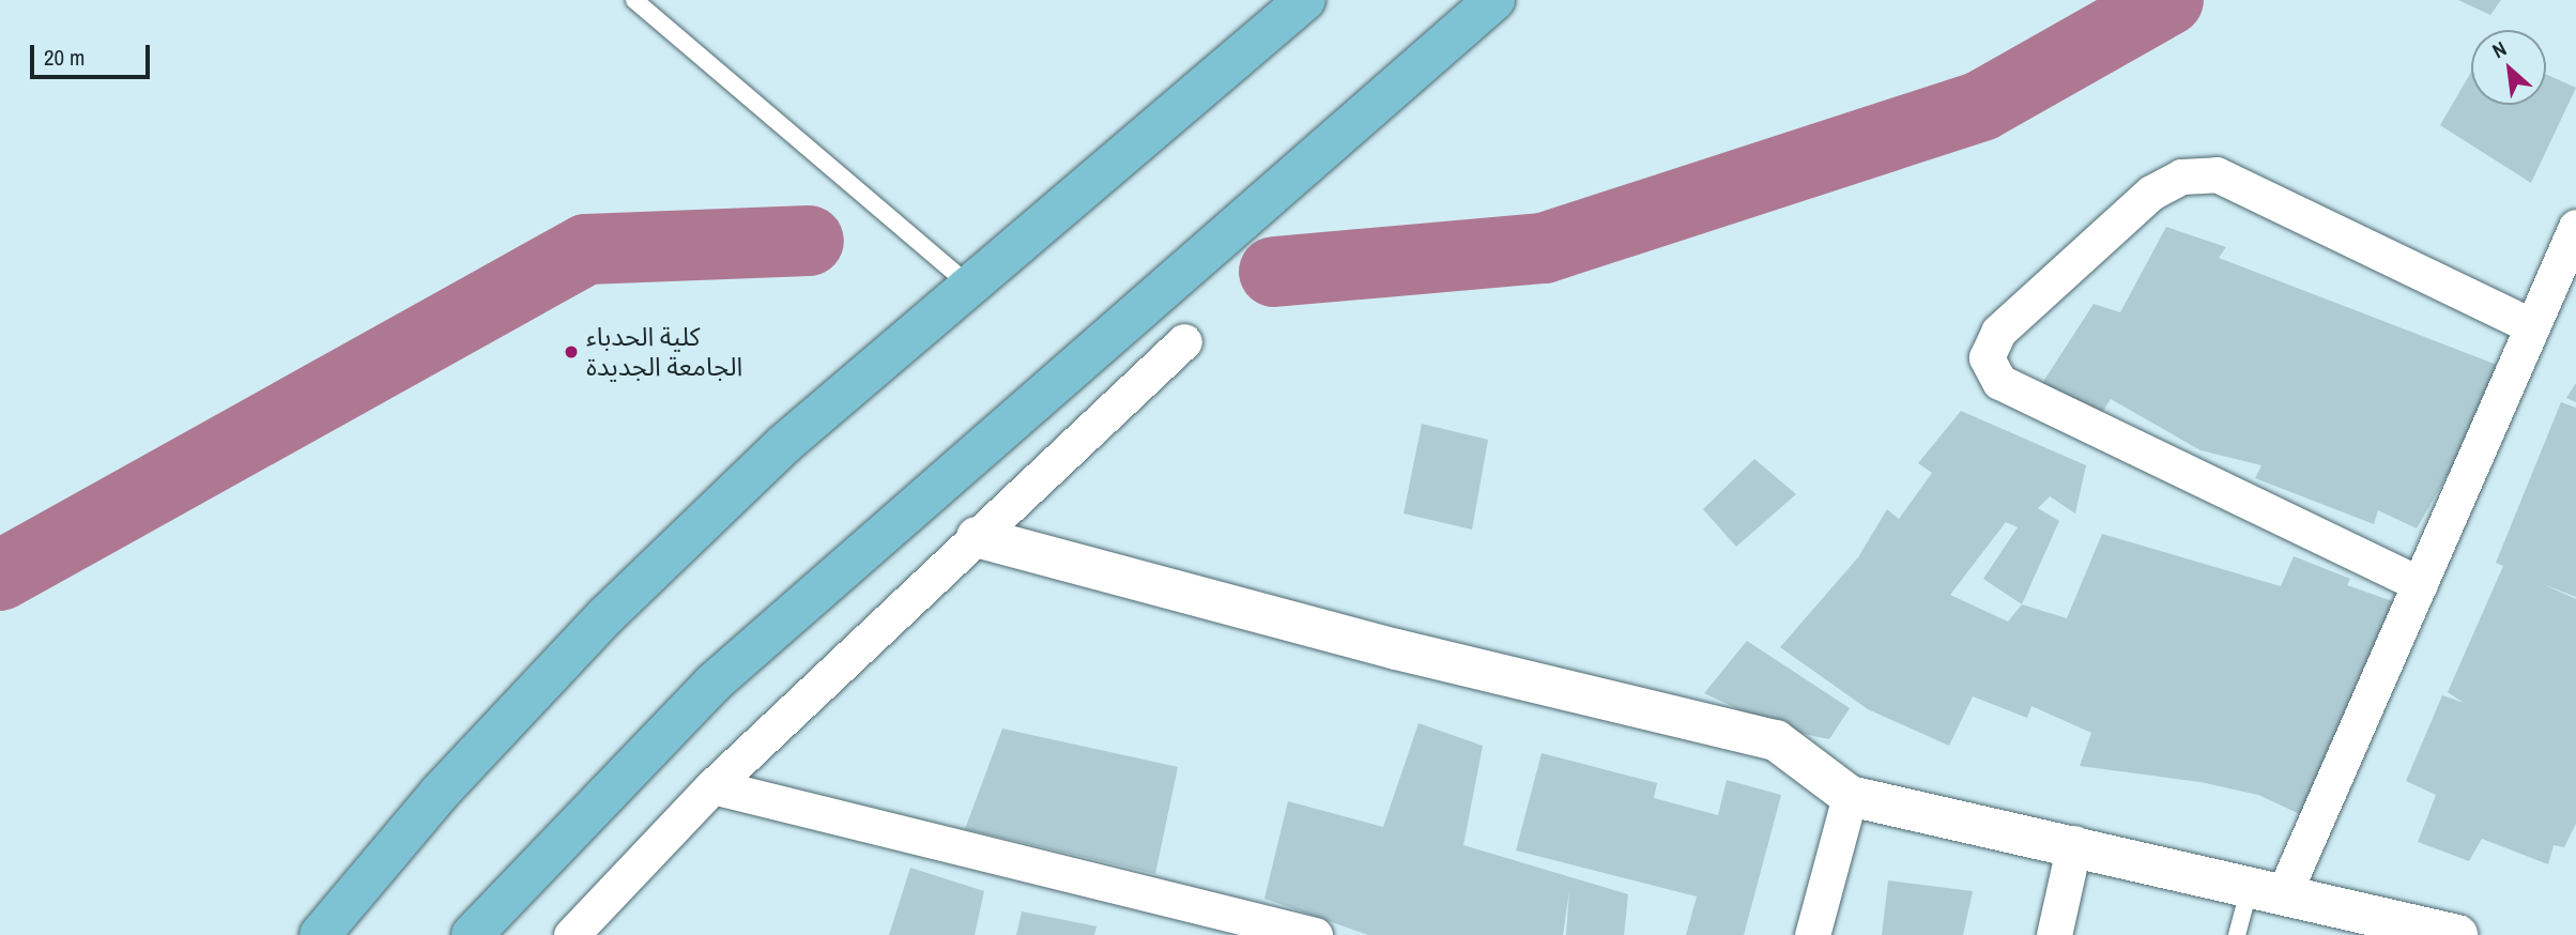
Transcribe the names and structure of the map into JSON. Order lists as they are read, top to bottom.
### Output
{
  "places": ["كلية الحدباء الجامعة الجديدة"],
  "scale_bar": "20 m",
  "north": "top left"
}
